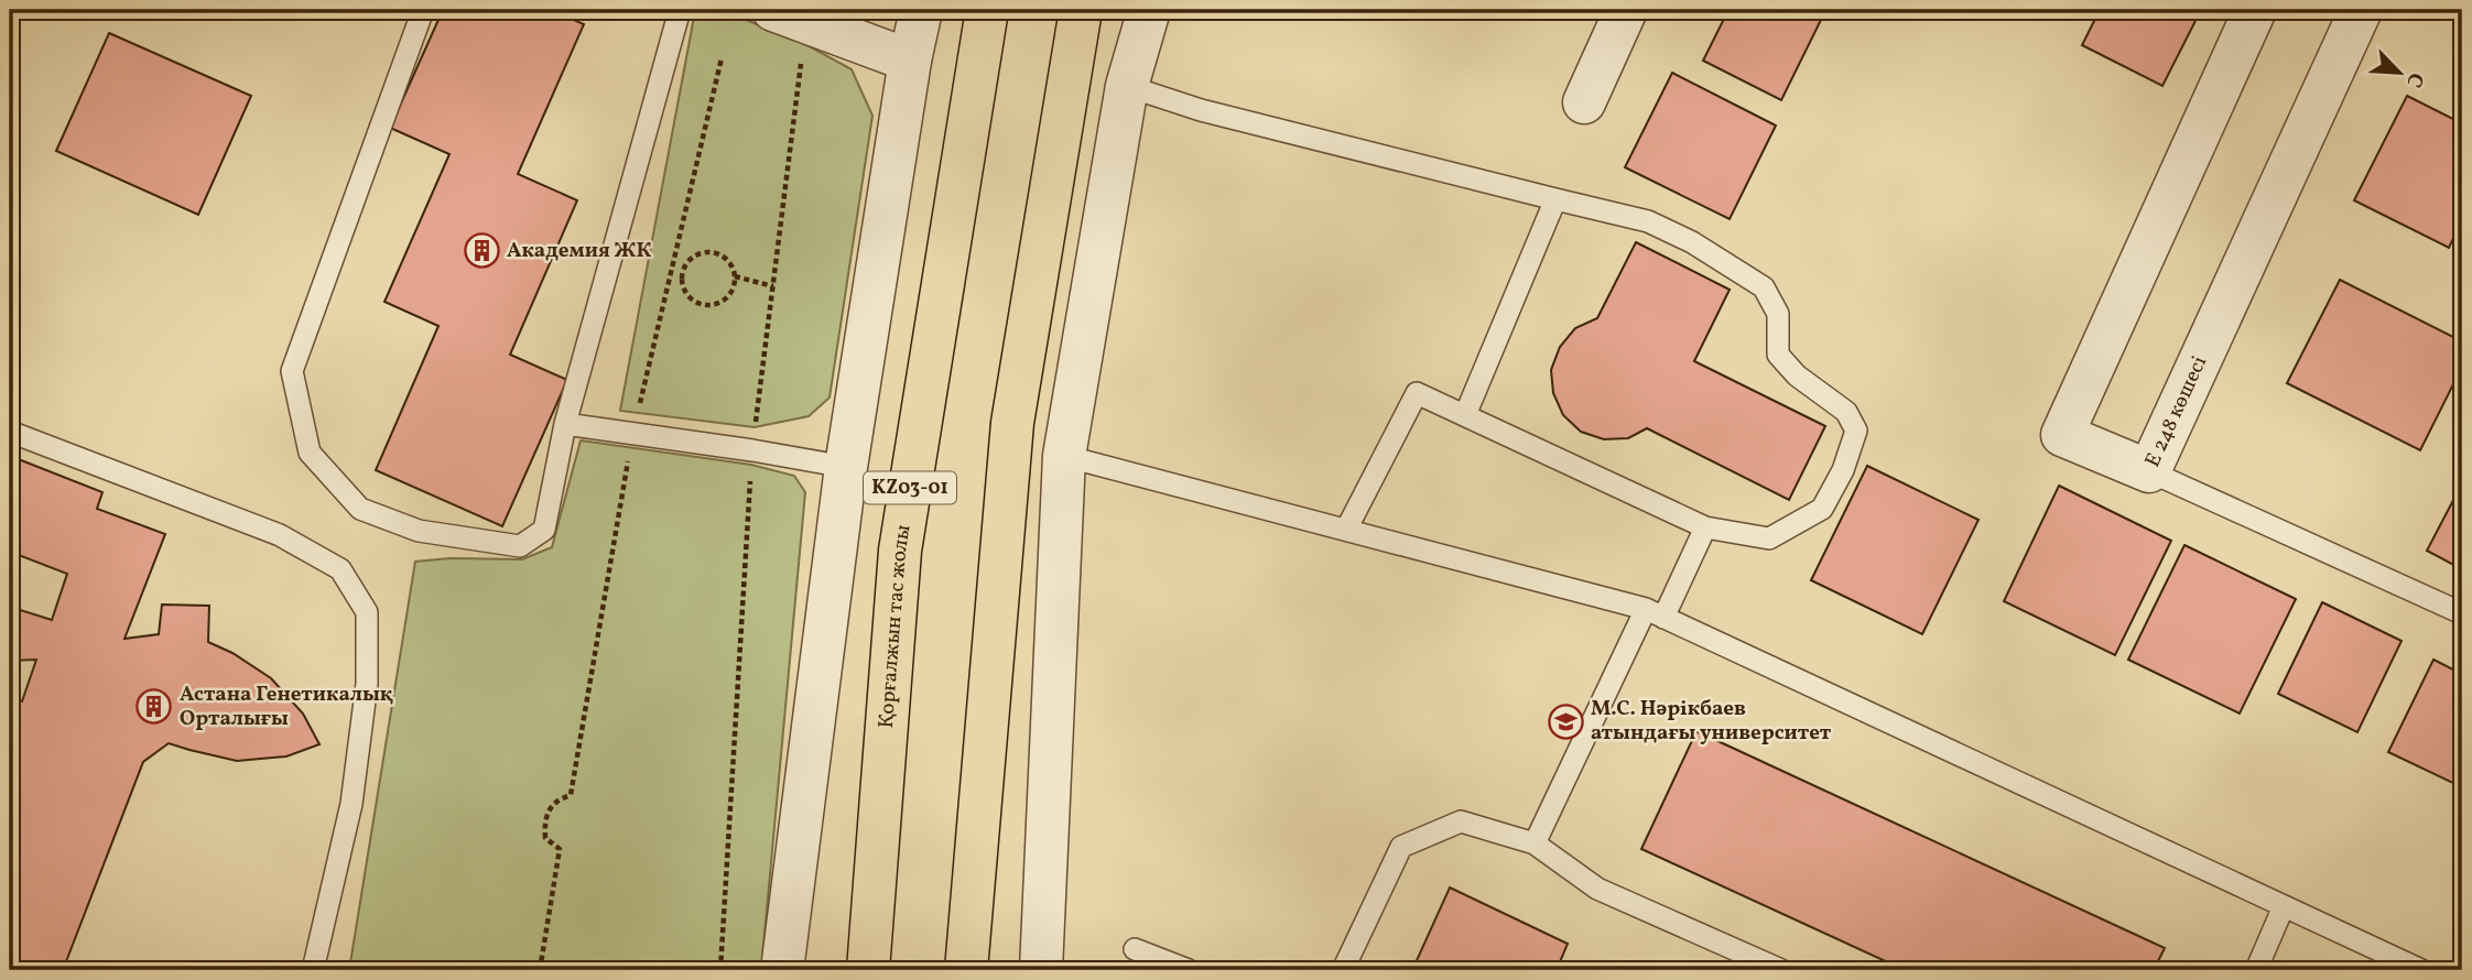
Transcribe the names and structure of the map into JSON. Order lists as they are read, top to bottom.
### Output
{
  "streets": {
    "main road": ["KZ03-01", "Қорғалжын тас жолы"],
    "street": ["Е 248 көшесі"]
  },
  "places": {
    "building": ["Академия ЖК", "Астана Генетикалық Орталығы"],
    "school or university": ["М.С. Нәрікбаев атындағы университет"]
  },
  "north": "bottom right"
}
